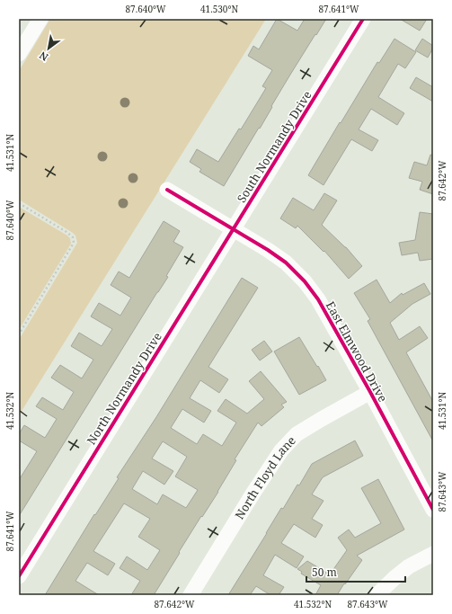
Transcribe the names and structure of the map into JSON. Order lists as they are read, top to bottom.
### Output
{
  "streets": {
    "street": [
      "South Normandy Drive",
      "East Elmwood Drive",
      "North Normandy Drive",
      "North Floyd Lane"
    ]
  },
  "crossings": [
    ["South Normandy Drive", "East Elmwood Drive"],
    ["South Normandy Drive", "North Normandy Drive"],
    ["East Elmwood Drive", "North Normandy Drive"],
    ["East Elmwood Drive", "North Floyd Lane"]
  ],
  "scale_bar": "50 m",
  "north": "bottom left",
  "coordinates": [
    "87.640°W",
    "41.530°N",
    "87.641°W",
    "41.531°N",
    "87.642°W",
    "41.532°N",
    "87.643°W"
  ]
}
